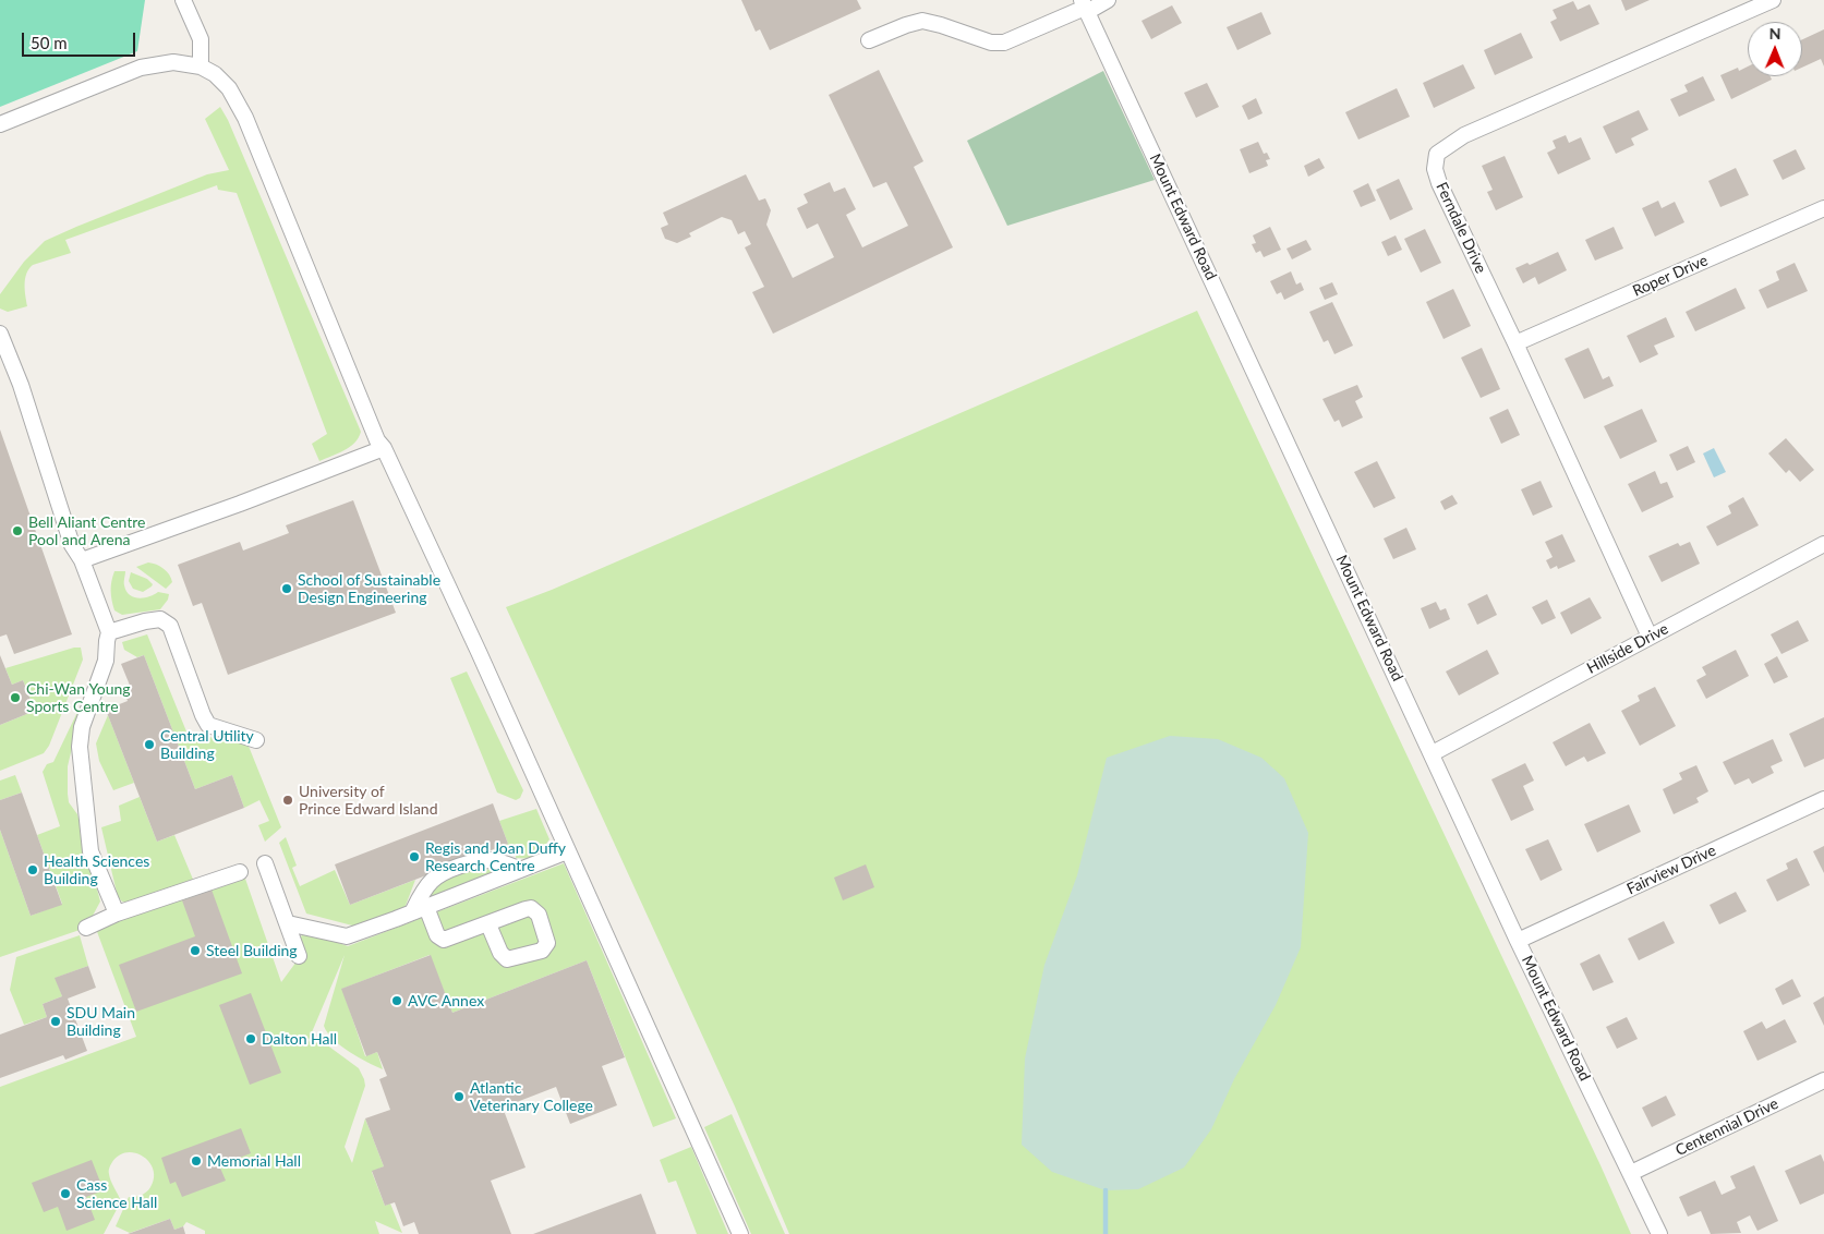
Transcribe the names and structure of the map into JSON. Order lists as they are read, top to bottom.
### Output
{
  "streets": {
    "street": [
      "Mount Edward Road",
      "Ferndale Drive",
      "Roper Drive",
      "Hillside Drive",
      "Fairview Drive",
      "Centennial Drive"
    ]
  },
  "crossings": [
    ["Mount Edward Road", "Hillside Drive"],
    ["Mount Edward Road", "Fairview Drive"],
    ["Mount Edward Road", "Centennial Drive"],
    ["Ferndale Drive", "Roper Drive"],
    ["Ferndale Drive", "Hillside Drive"]
  ],
  "places": [
    "Bell Aliant Centre Pool and Arena",
    "School of Sustainable Design Engineering",
    "Chi-Wan Young Sports Centre",
    "Central Utility Building",
    "University of Prince Edward Island",
    "Regis and Joan Duffy Research Centre",
    "Health Sciences Building",
    "Steel Building",
    "AVC Annex",
    "SDU Main Building",
    "Dalton Hall",
    "Atlantic Veterinary College",
    "Memorial Hall",
    "Cass Science Hall"
  ],
  "scale_bar": "50 m",
  "north": "top"
}
